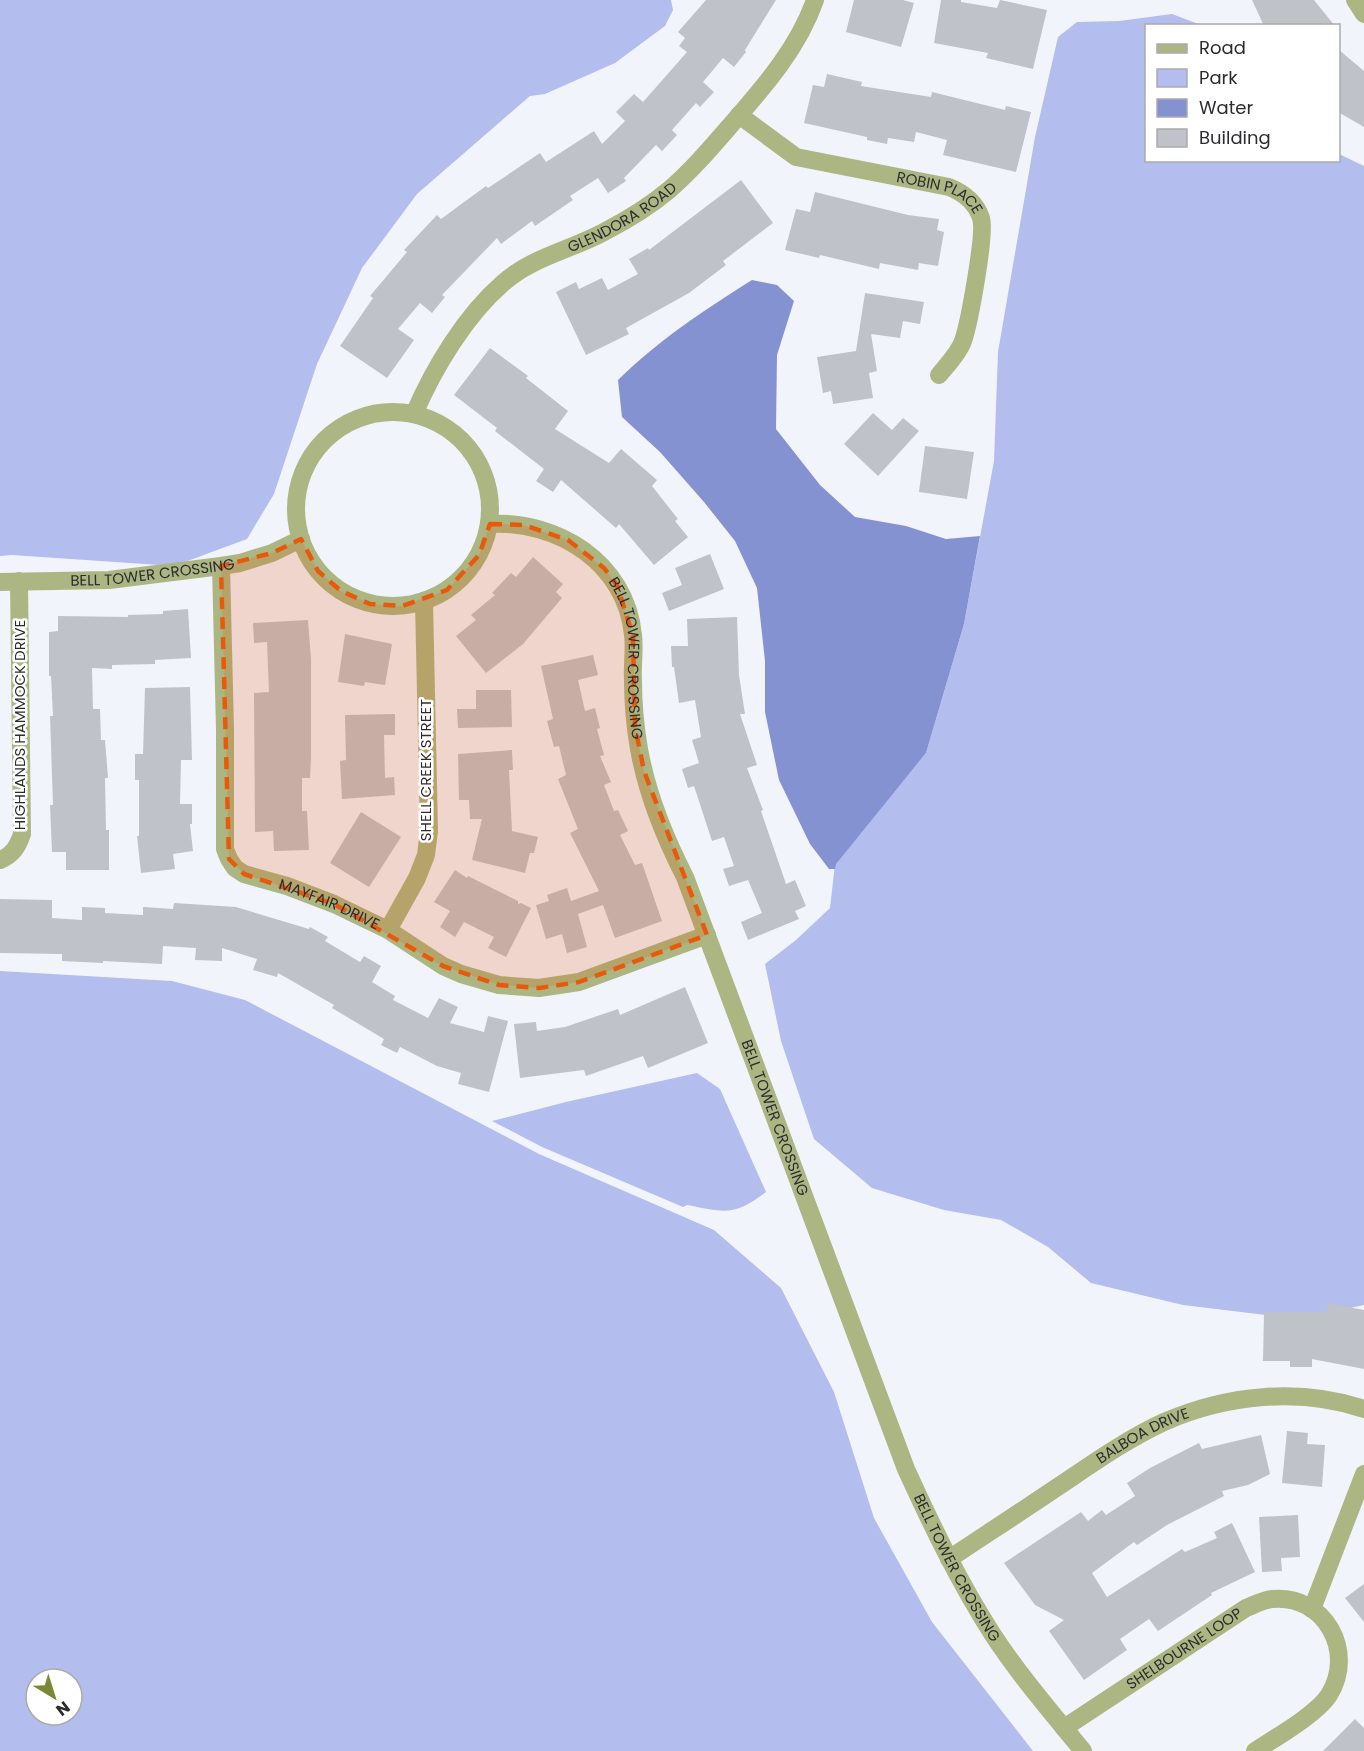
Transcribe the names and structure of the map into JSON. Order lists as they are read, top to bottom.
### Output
{
  "streets": {
    "street": [
      "ROBIN PLACE",
      "GLENDORA ROAD",
      "BELL TOWER CROSSING",
      "HIGHLANDS HAMMOCK DRIVE",
      "SHELL CREEK STREET",
      "MAYFAIR DRIVE",
      "BALBOA DRIVE",
      "SHELBOURNE LOOP"
    ]
  },
  "crossings": [
    ["ROBIN PLACE", "GLENDORA ROAD"],
    ["GLENDORA ROAD", "BELL TOWER CROSSING"],
    ["GLENDORA ROAD", "SHELL CREEK STREET"],
    ["BELL TOWER CROSSING", "HIGHLANDS HAMMOCK DRIVE"],
    ["BELL TOWER CROSSING", "SHELL CREEK STREET"],
    ["BELL TOWER CROSSING", "MAYFAIR DRIVE"],
    ["BELL TOWER CROSSING", "BALBOA DRIVE"],
    ["BELL TOWER CROSSING", "SHELBOURNE LOOP"],
    ["SHELL CREEK STREET", "MAYFAIR DRIVE"]
  ],
  "legend": [
    "Road",
    "Park",
    "Water",
    "Building"
  ],
  "north": "bottom right"
}
